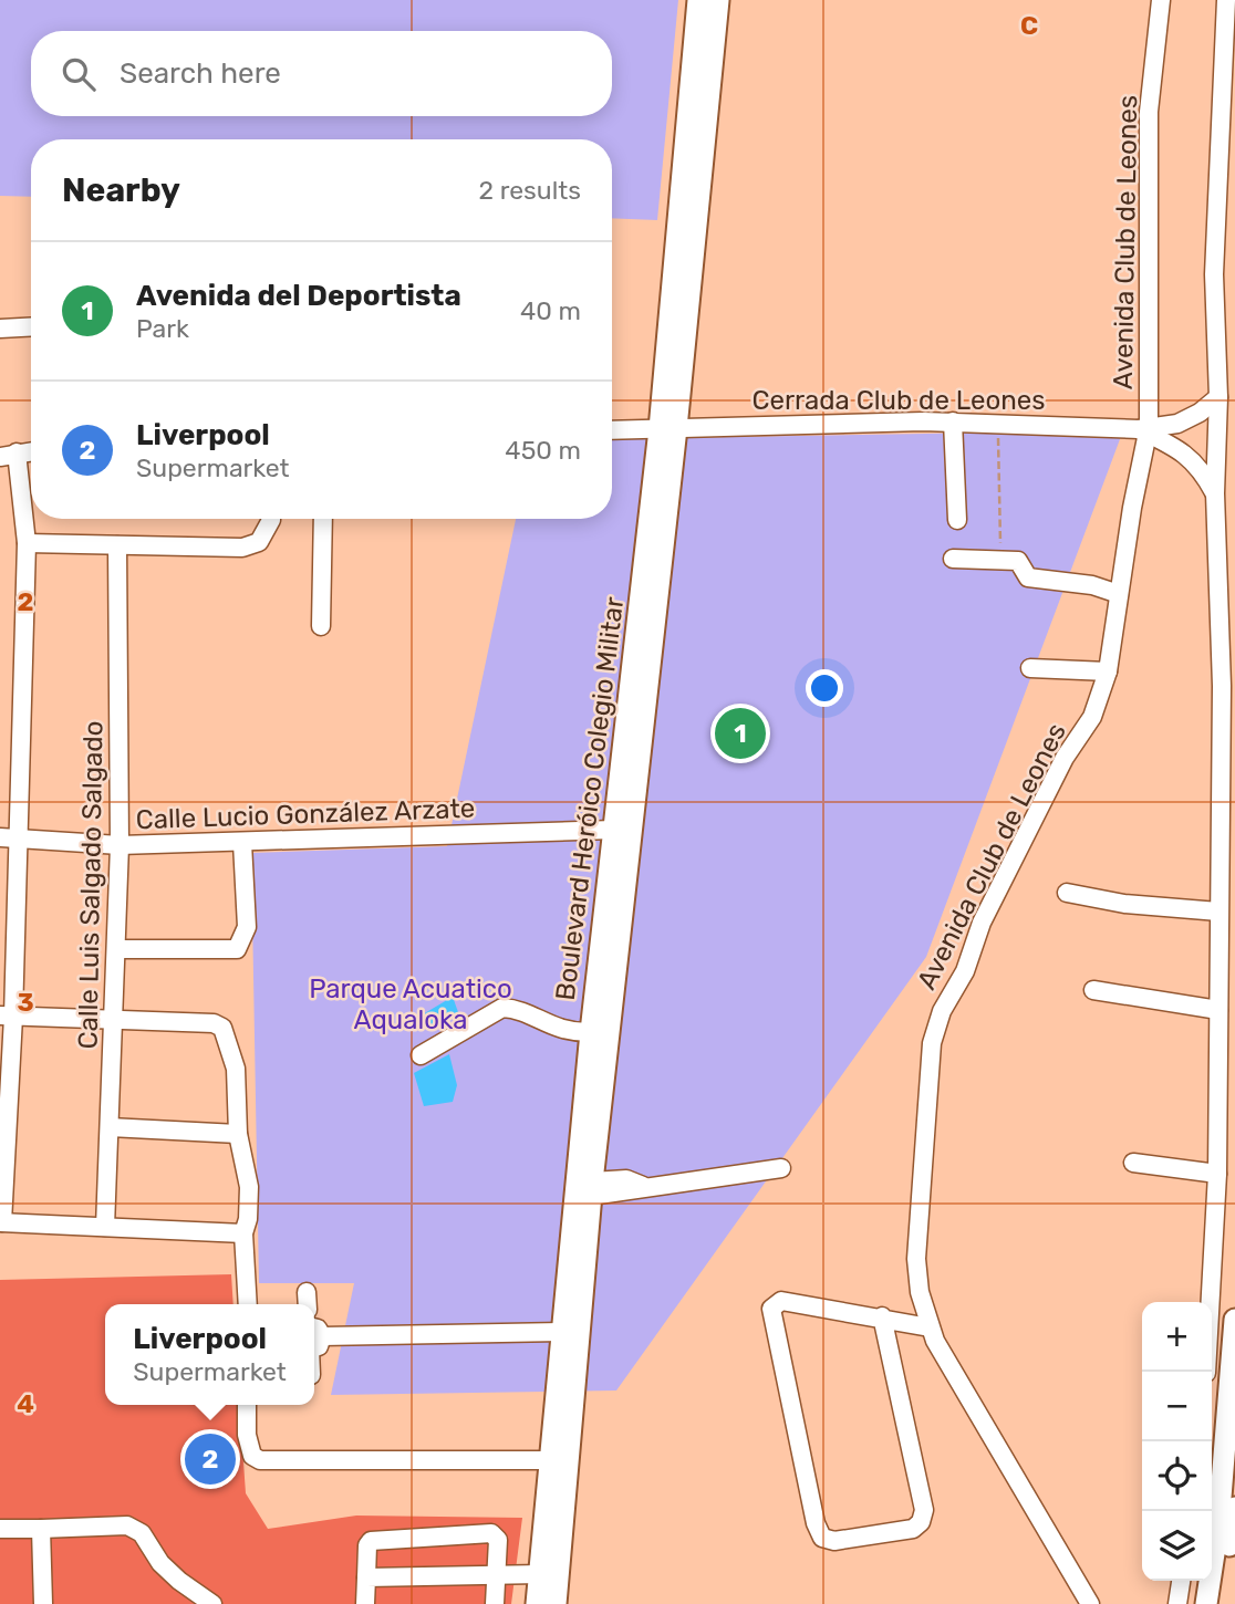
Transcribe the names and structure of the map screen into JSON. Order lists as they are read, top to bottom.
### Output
{
  "streets": {
    "main road": ["Boulevard Heróico Colegio Militar"],
    "street": [
      "Avenida Club de Leones",
      "Cerrada Club de Leones",
      "Calle Lucio González Arzate",
      "Calle Luis Salgado Salgado"
    ]
  },
  "crossings": [
    ["Avenida Club de Leones", "Cerrada Club de Leones"],
    ["Cerrada Club de Leones", "Boulevard Heróico Colegio Militar"],
    ["Boulevard Heróico Colegio Militar", "Calle Lucio González Arzate"],
    ["Calle Lucio González Arzate", "Calle Luis Salgado Salgado"]
  ],
  "parks": ["Parque Acuatico Aqualoka"],
  "page": {
    "search": "Search here",
    "heading": ["Nearby", "2 results"],
    "list": [
      {
        "mark": "1",
        "name": "Avenida del Deportista",
        "note": "Park",
        "value": "40 m"
      },
      {
        "mark": "2",
        "name": "Liverpool",
        "note": "Supermarket",
        "value": "450 m"
      }
    ],
    "pins": ["1", "2"],
    "map_buttons": ["+", "−"],
    "popup": ["Liverpool", "Supermarket"]
  },
  "grid": {
    "columns": ["C"],
    "rows": ["2", "3", "4"]
  }
}
